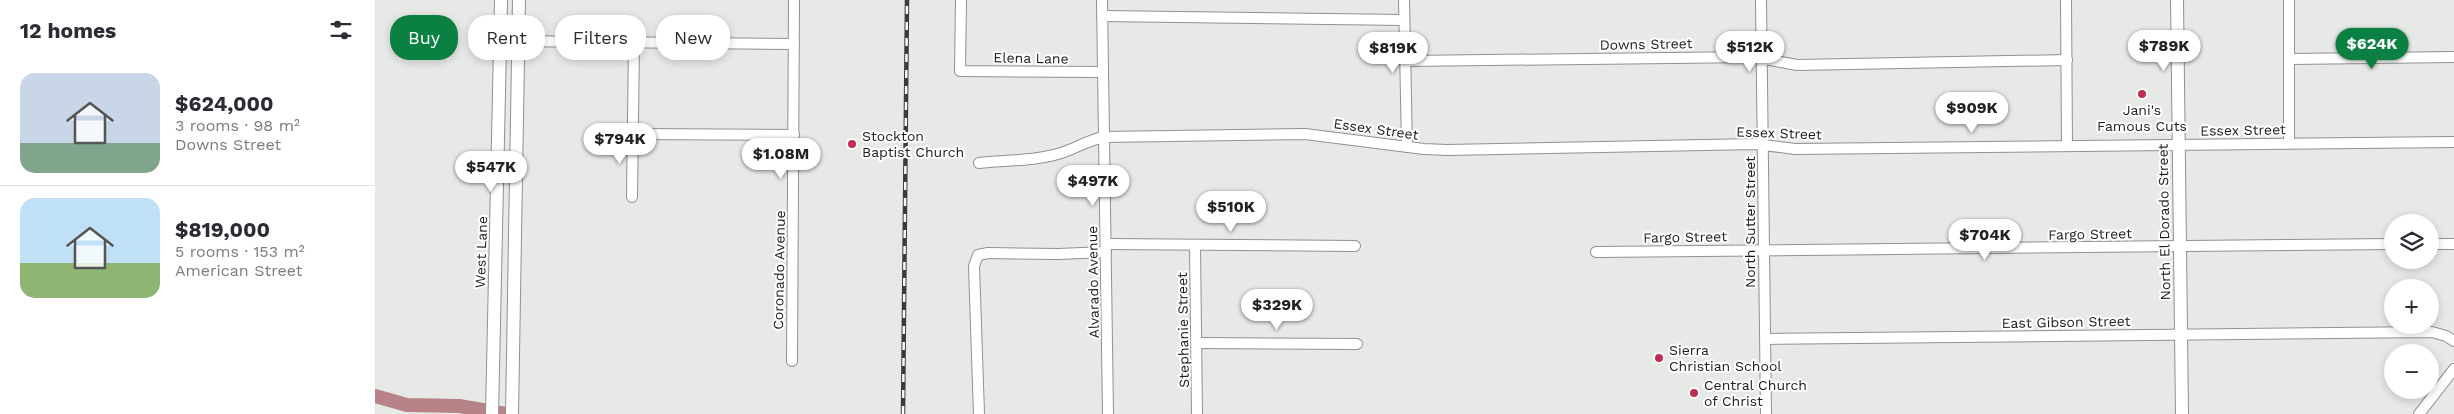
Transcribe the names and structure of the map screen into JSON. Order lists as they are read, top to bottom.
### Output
{
  "streets": {
    "main road": ["North El Dorado Street", "West Lane"],
    "street": [
      "Downs Street",
      "Elena Lane",
      "Essex Street",
      "North Sutter Street",
      "Fargo Street",
      "Coronado Avenue",
      "Alvarado Avenue",
      "East Gibson Street",
      "Stephanie Street"
    ]
  },
  "crossings": [
    ["Downs Street", "North Sutter Street"],
    ["Elena Lane", "Alvarado Avenue"],
    ["Essex Street", "North Sutter Street"],
    ["Essex Street", "North El Dorado Street"],
    ["Essex Street", "Alvarado Avenue"],
    ["North Sutter Street", "Fargo Street"],
    ["North Sutter Street", "East Gibson Street"],
    ["North El Dorado Street", "Fargo Street"],
    ["North El Dorado Street", "East Gibson Street"]
  ],
  "places": [
    "Jani's Famous Cuts",
    "Stockton Baptist Church",
    "Sierra Christian School",
    "Central Church of Christ"
  ],
  "page": {
    "heading": "12 homes",
    "chip": [
      "Buy",
      "Rent",
      "Filters",
      "New"
    ],
    "price": [
      "$624K",
      "$789K",
      "$512K",
      "$819K",
      "$909K",
      "$794K",
      "$1.08M",
      "$547K",
      "$497K",
      "$510K",
      "$704K",
      "$329K"
    ],
    "list": [
      {
        "name": "$624,000",
        "note": "3 rooms · 98 m² · Downs Street"
      },
      {
        "name": "$819,000",
        "note": "5 rooms · 153 m² · American Street"
      }
    ],
    "map_buttons": ["+", "−"]
  }
}
